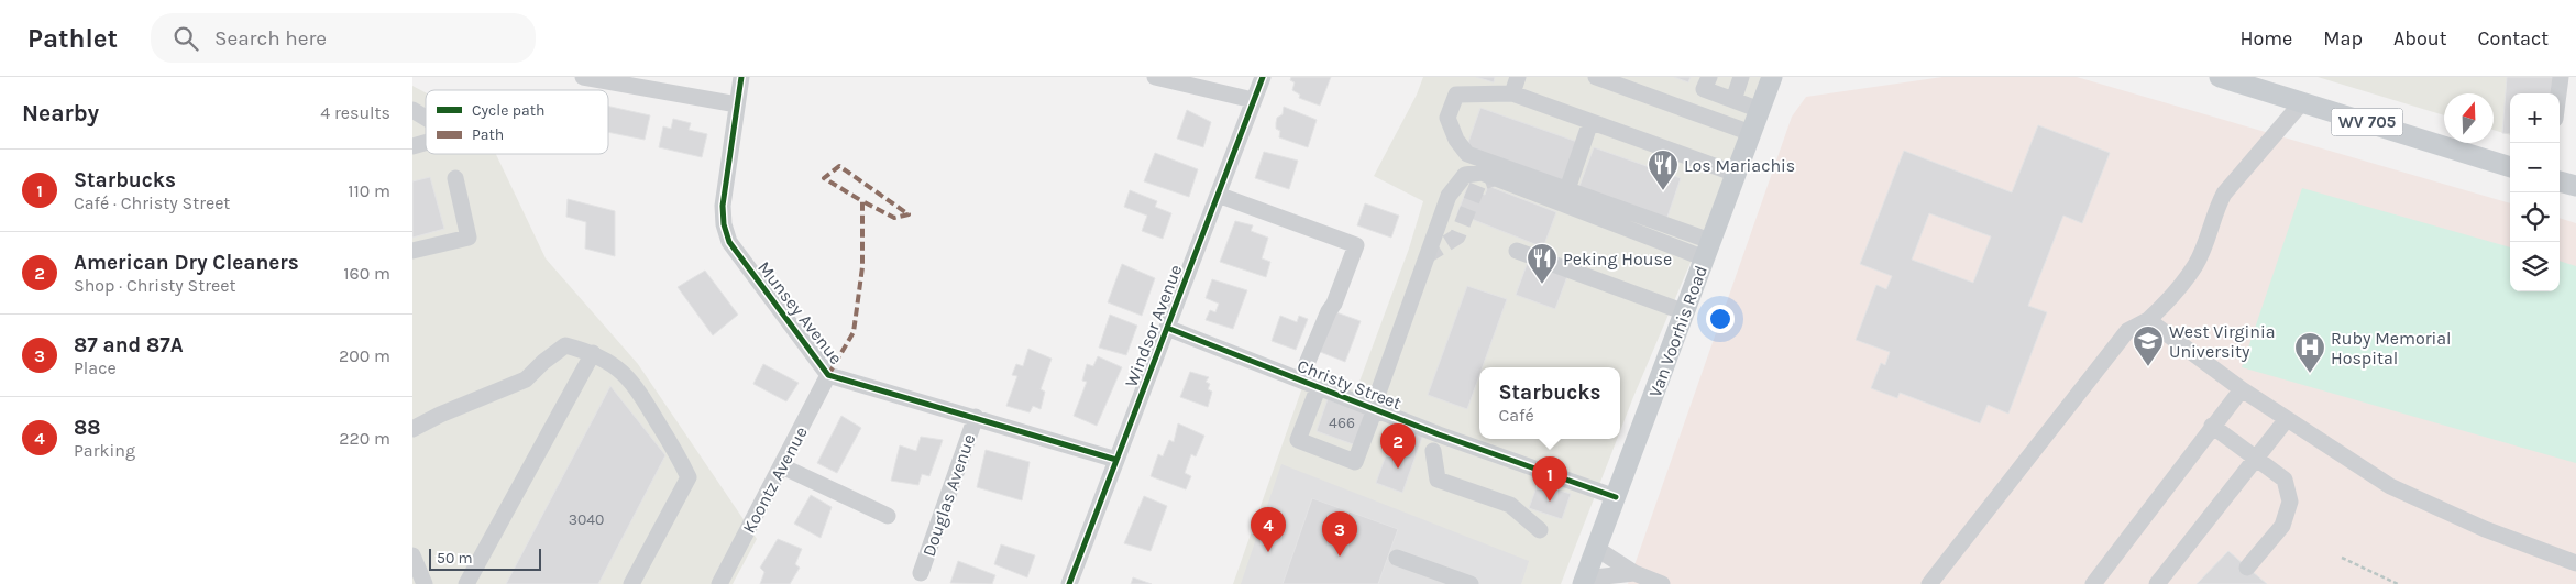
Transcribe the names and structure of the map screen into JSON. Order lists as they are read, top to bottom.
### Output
{
  "streets": {
    "main road": ["WV 705", "Van Voorhis Road"],
    "street": [
      "Munsey Avenue",
      "Windsor Avenue",
      "Christy Street",
      "Koontz Avenue",
      "Douglas Avenue"
    ]
  },
  "crossings": [
    ["Munsey Avenue", "Windsor Avenue"],
    ["Munsey Avenue", "Koontz Avenue"],
    ["Munsey Avenue", "Douglas Avenue"],
    ["Windsor Avenue", "Christy Street"],
    ["Van Voorhis Road", "Christy Street"]
  ],
  "places": {
    "restaurant": ["Los Mariachis", "Peking House"],
    "school or university": ["West Virginia University"],
    "hospital": ["Ruby Memorial Hospital"]
  },
  "house_numbers": ["466", "3040"],
  "legend": ["Cycle path", "Path"],
  "scale_bar": "50 m",
  "north": "top",
  "page": {
    "header": "Pathlet",
    "search": "Search here",
    "nav": [
      "Home",
      "Map",
      "About",
      "Contact"
    ],
    "heading": ["Nearby", "4 results"],
    "map_buttons": ["+", "−"],
    "list": [
      {
        "mark": "1",
        "name": "Starbucks",
        "note": "Café · Christy Street",
        "value": "110 m"
      },
      {
        "mark": "2",
        "name": "American Dry Cleaners",
        "note": "Shop · Christy Street",
        "value": "160 m"
      },
      {
        "mark": "3",
        "name": "87 and 87A",
        "note": "Place",
        "value": "200 m"
      },
      {
        "mark": "4",
        "name": "88",
        "note": "Parking",
        "value": "220 m"
      }
    ],
    "popup": ["Starbucks", "Café"],
    "pins": [
      "2",
      "1",
      "4",
      "3"
    ],
    "scale": "50 m"
  }
}
